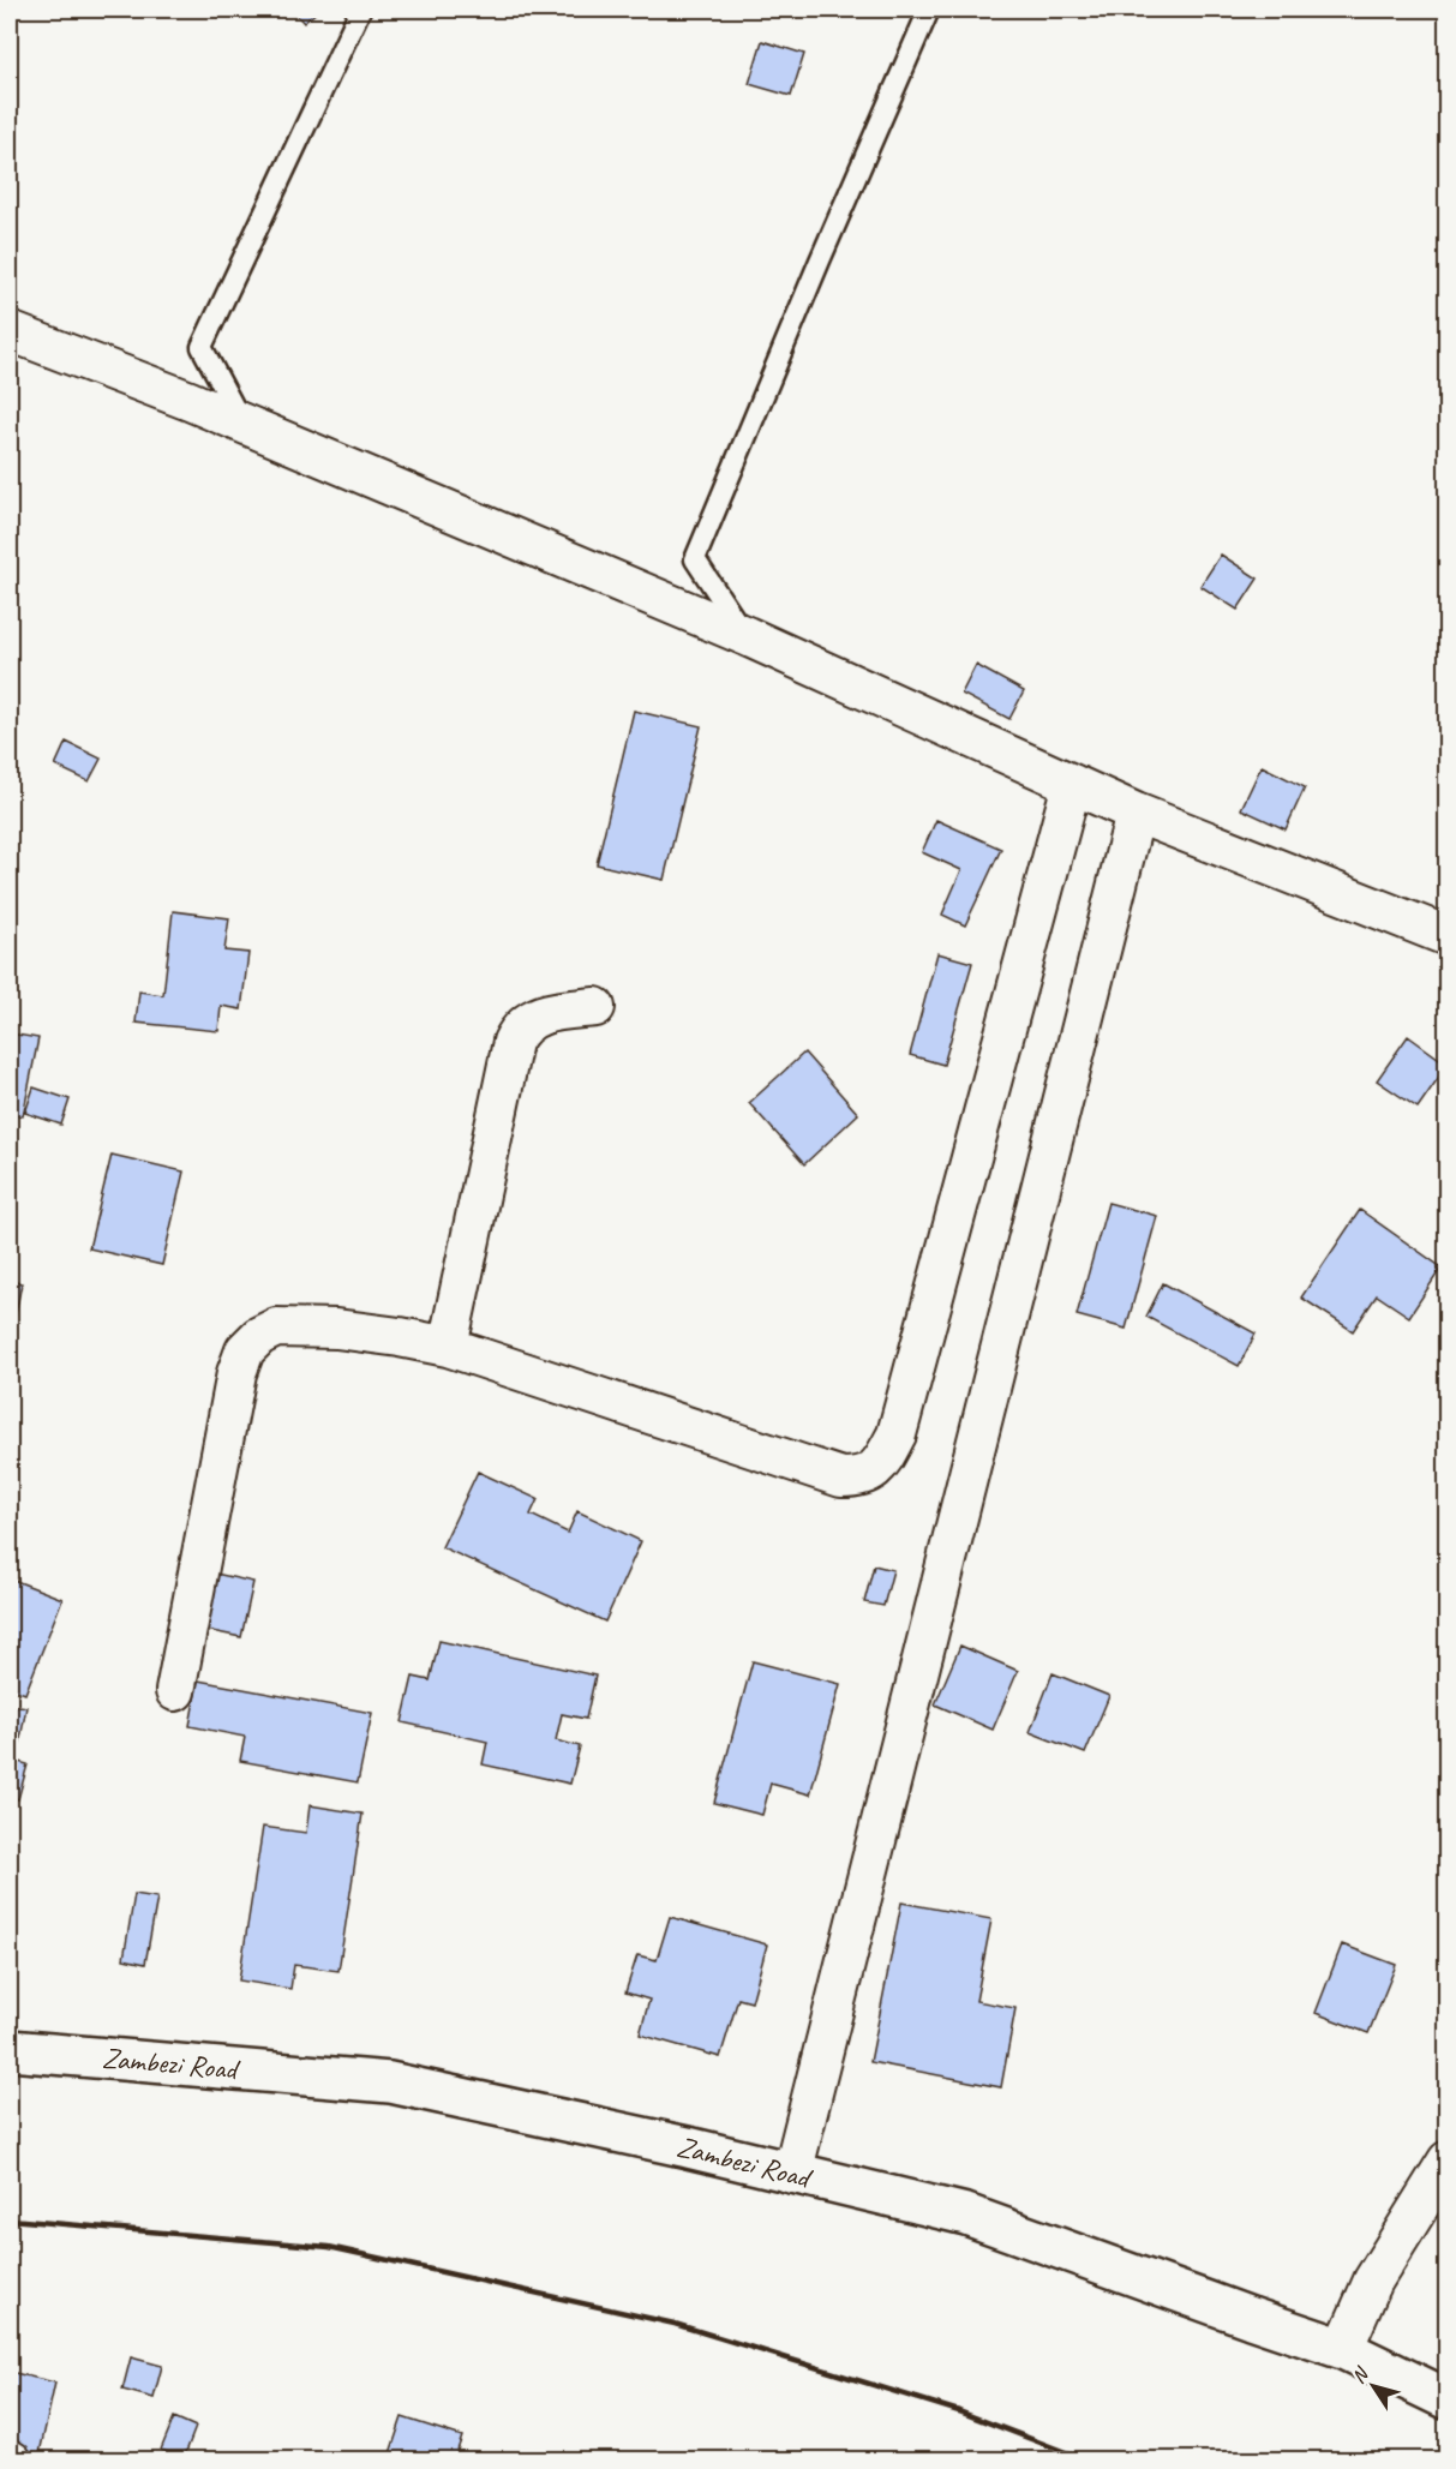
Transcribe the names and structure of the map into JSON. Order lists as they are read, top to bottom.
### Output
{
  "streets": {
    "main road": ["Zambezi Road"]
  },
  "north": "top left"
}
